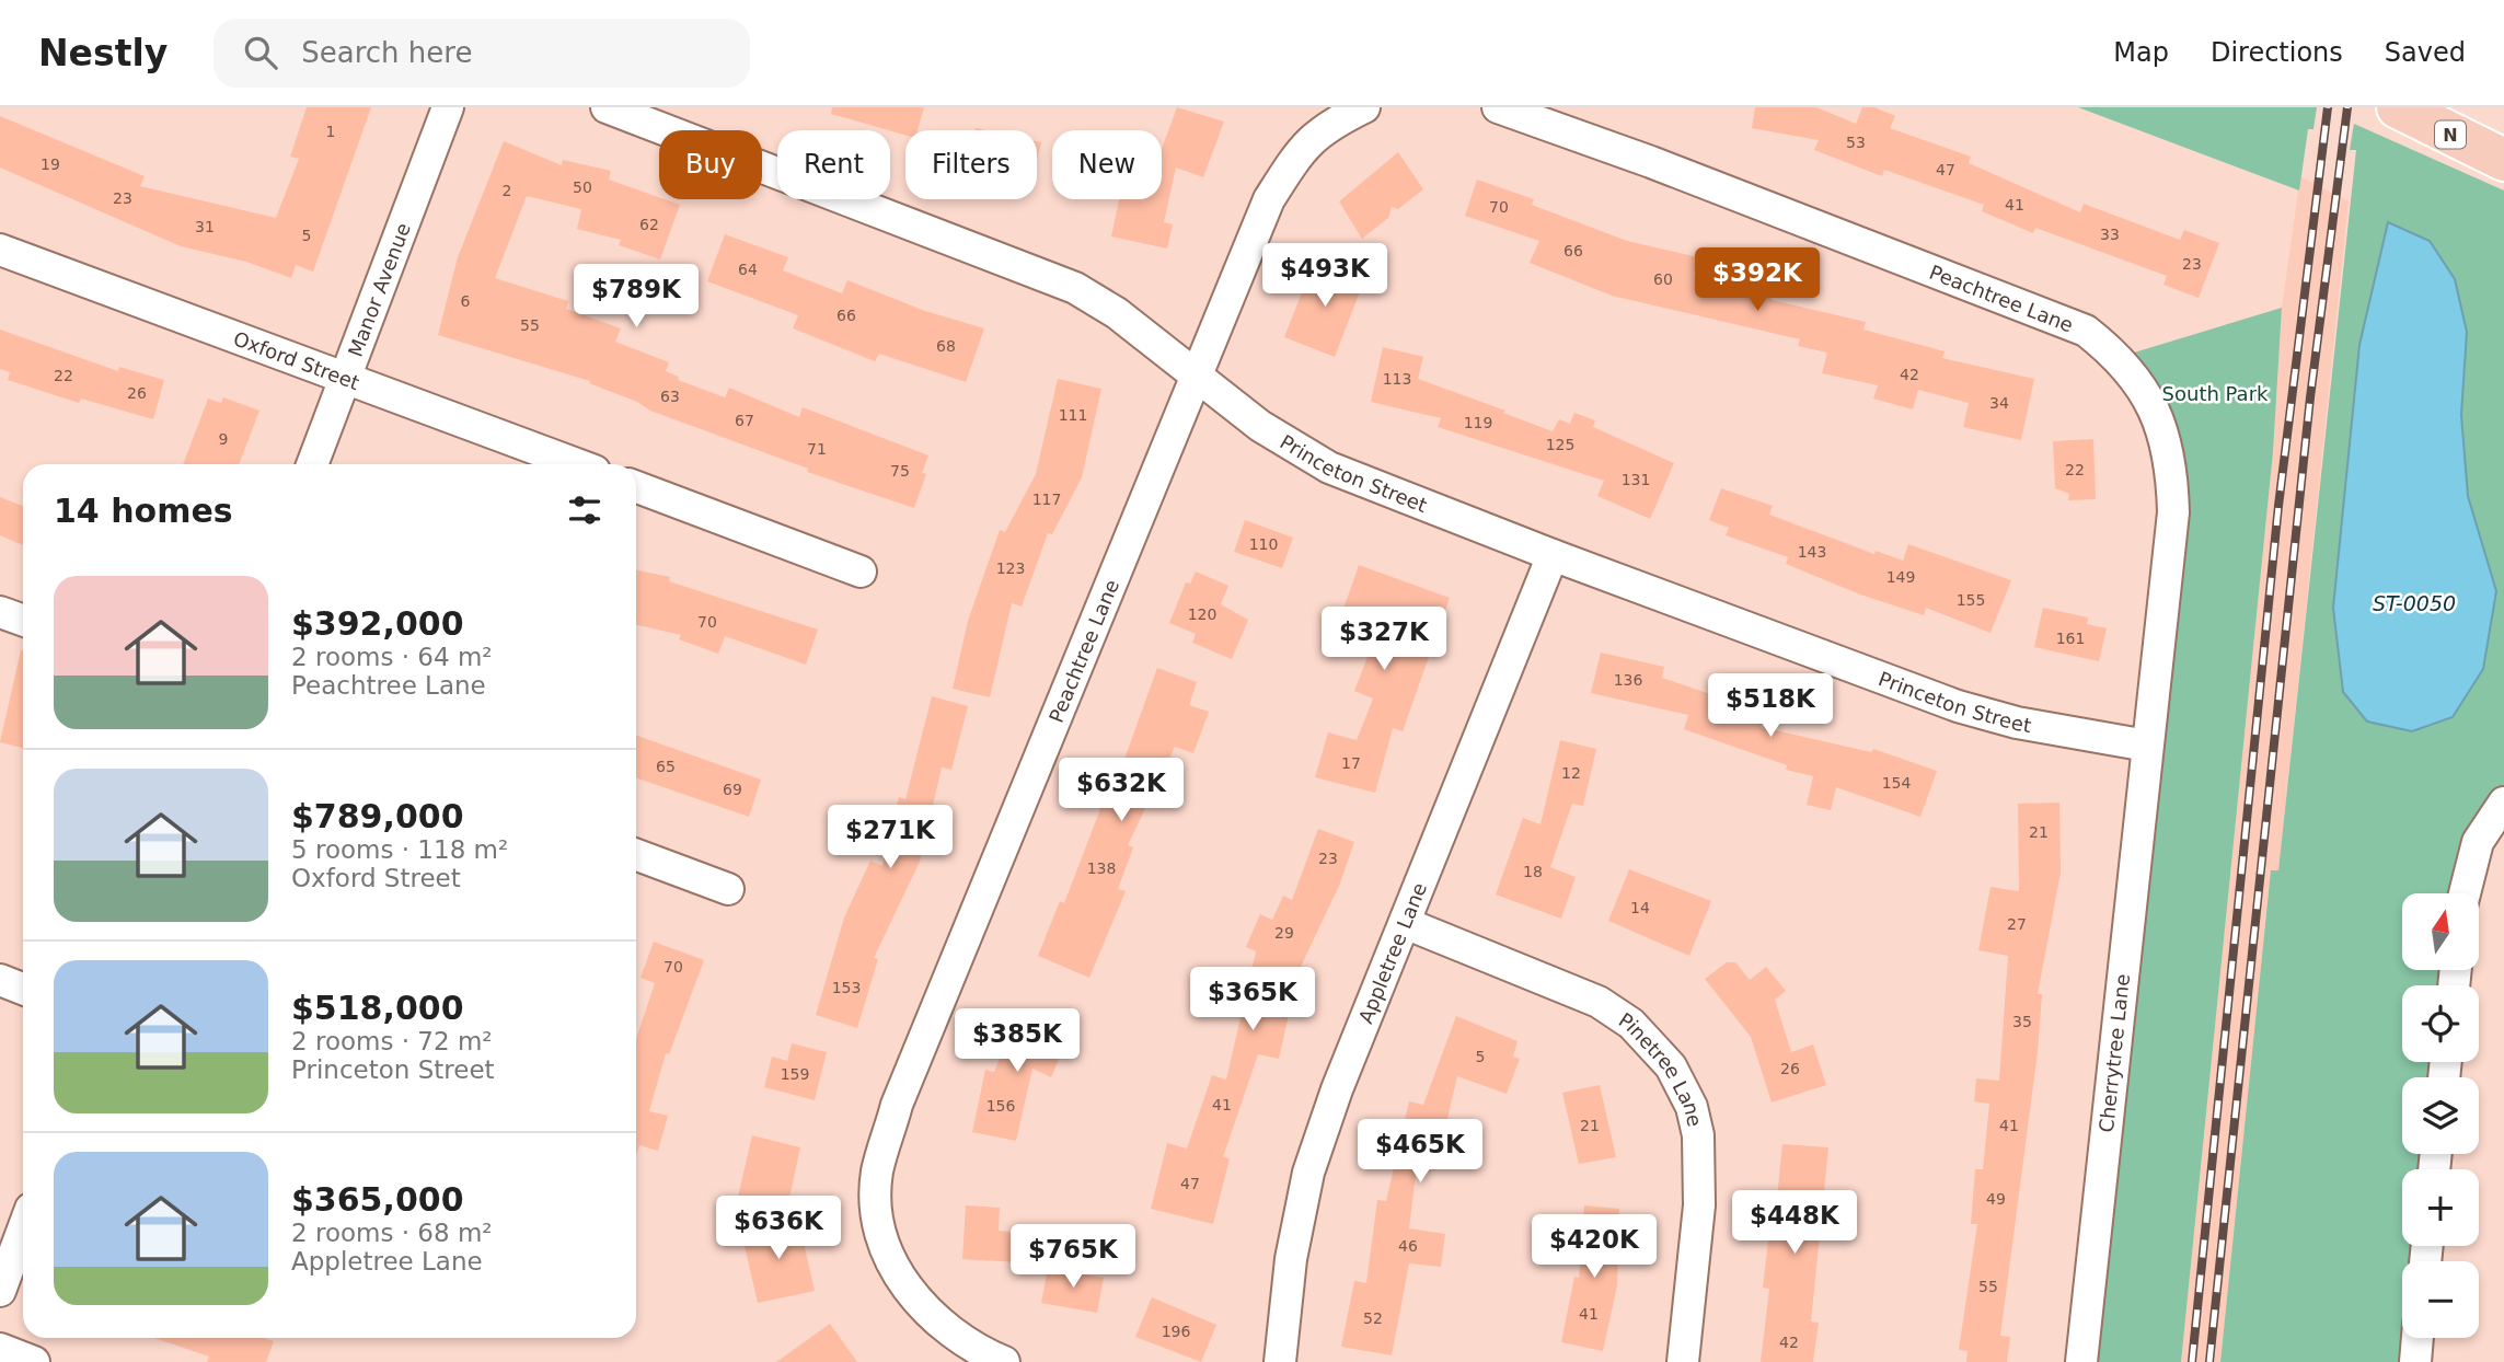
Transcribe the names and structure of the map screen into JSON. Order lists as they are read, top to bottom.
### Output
{
  "streets": {
    "highway": ["N"],
    "street": [
      "Manor Avenue",
      "Peachtree Lane",
      "Oxford Street",
      "Princeton Street",
      "Appletree Lane",
      "Cherrytree Lane",
      "Pinetree Lane"
    ]
  },
  "crossings": [
    ["Manor Avenue", "Oxford Street"],
    ["Peachtree Lane", "Princeton Street"],
    ["Peachtree Lane", "Cherrytree Lane"],
    ["Princeton Street", "Appletree Lane"],
    ["Princeton Street", "Cherrytree Lane"],
    ["Appletree Lane", "Pinetree Lane"]
  ],
  "water": ["ST-0050"],
  "parks": ["South Park"],
  "house_numbers": [
    "1",
    "53",
    "19",
    "47",
    "50",
    "2",
    "23",
    "41",
    "70",
    "62",
    "31",
    "33",
    "5",
    "66",
    "23",
    "64",
    "60",
    "6",
    "66",
    "55",
    "68",
    "42",
    "22",
    "113",
    "26",
    "63",
    "34",
    "111",
    "67",
    "119",
    "9",
    "125",
    "71",
    "22",
    "75",
    "131",
    "117",
    "110",
    "143",
    "123",
    "149",
    "155",
    "120",
    "70",
    "161",
    "136",
    "17",
    "65",
    "12",
    "154",
    "69",
    "21",
    "23",
    "138",
    "18",
    "14",
    "27",
    "29",
    "70",
    "153",
    "35",
    "5",
    "26",
    "159",
    "41",
    "156",
    "21",
    "41",
    "47",
    "49",
    "46",
    "55",
    "41",
    "52",
    "196",
    "42"
  ],
  "north": "top",
  "page": {
    "header": "Nestly",
    "search": "Search here",
    "nav": ["Map", "Directions", "Saved"],
    "chip": [
      "Buy",
      "Rent",
      "Filters",
      "New"
    ],
    "price": [
      "$493K",
      "$392K",
      "$789K",
      "$327K",
      "$518K",
      "$632K",
      "$271K",
      "$365K",
      "$385K",
      "$465K",
      "$448K",
      "$636K",
      "$420K",
      "$765K"
    ],
    "heading": "14 homes",
    "list": [
      {
        "name": "$392,000",
        "note": "2 rooms · 64 m² · Peachtree Lane"
      },
      {
        "name": "$789,000",
        "note": "5 rooms · 118 m² · Oxford Street"
      },
      {
        "name": "$518,000",
        "note": "2 rooms · 72 m² · Princeton Street"
      },
      {
        "name": "$365,000",
        "note": "2 rooms · 68 m² · Appletree Lane"
      }
    ],
    "map_buttons": ["+", "−"]
  }
}
